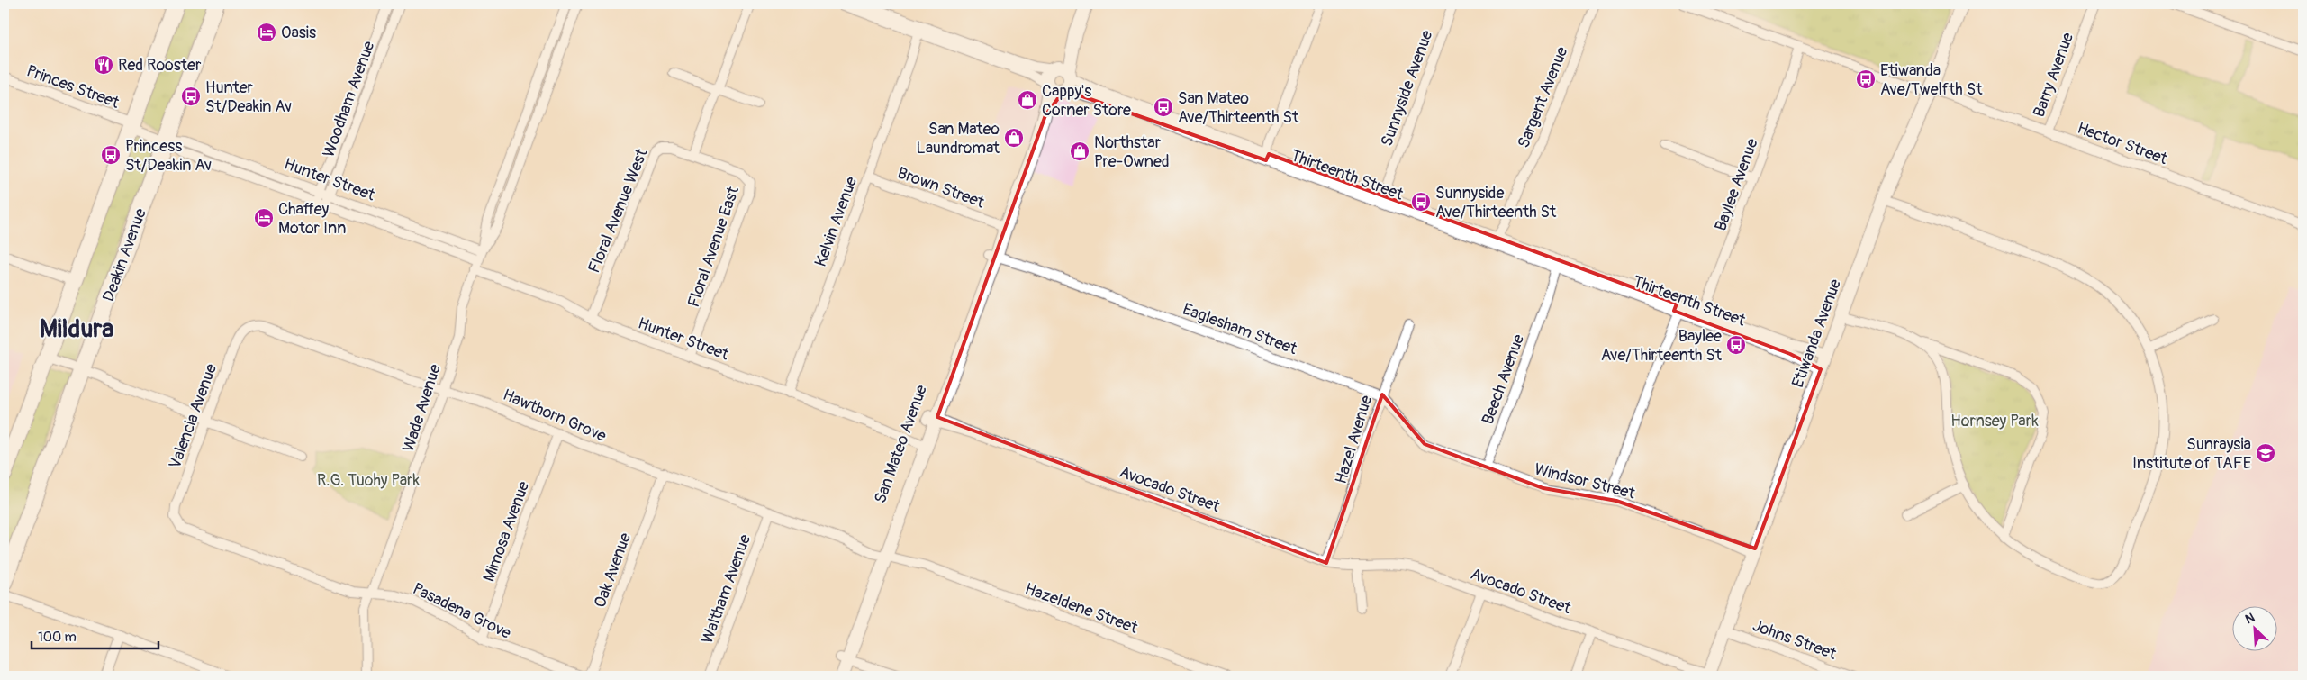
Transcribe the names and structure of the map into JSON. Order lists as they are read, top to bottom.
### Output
{
  "streets": {
    "highway": ["Deakin Avenue"],
    "street": [
      "Barry Avenue",
      "Princes Street",
      "Sunnyside Avenue",
      "Sargent Avenue",
      "Woodham Avenue",
      "Hector Street",
      "Thirteenth Street",
      "Hunter Street",
      "Baylee Avenue",
      "Brown Street",
      "Floral Avenue West",
      "Kelvin Avenue",
      "Floral Avenue East",
      "Eaglesham Street",
      "Etiwanda Avenue",
      "Beech Avenue",
      "Wade Avenue",
      "Hawthorn Grove",
      "Valencia Avenue",
      "Hazel Avenue",
      "San Mateo Avenue",
      "Windsor Street",
      "Avocado Street",
      "Mimosa Avenue",
      "Oak Avenue",
      "Waltham Avenue",
      "Hazeldene Street",
      "Pasadena Grove",
      "Johns Street"
    ]
  },
  "crossings": [
    ["Barry Avenue", "Hector Street"],
    ["Princes Street", "Hunter Street"],
    ["Sunnyside Avenue", "Thirteenth Street"],
    ["Sargent Avenue", "Thirteenth Street"],
    ["Woodham Avenue", "Hunter Street"],
    ["Hector Street", "Baylee Avenue"],
    ["Hector Street", "Etiwanda Avenue"],
    ["Thirteenth Street", "Baylee Avenue"],
    ["Thirteenth Street", "Etiwanda Avenue"],
    ["Thirteenth Street", "Beech Avenue"],
    ["Thirteenth Street", "San Mateo Avenue"],
    ["Hunter Street", "Floral Avenue West"],
    ["Hunter Street", "Kelvin Avenue"],
    ["Hunter Street", "Floral Avenue East"],
    ["Hunter Street", "Deakin Avenue"],
    ["Hunter Street", "Wade Avenue"],
    ["Hunter Street", "San Mateo Avenue"],
    ["Brown Street", "Kelvin Avenue"],
    ["Brown Street", "San Mateo Avenue"],
    ["Floral Avenue West", "Floral Avenue East"],
    ["Eaglesham Street", "Hazel Avenue"],
    ["Eaglesham Street", "San Mateo Avenue"],
    ["Eaglesham Street", "Windsor Street"],
    ["Etiwanda Avenue", "Windsor Street"],
    ["Etiwanda Avenue", "Avocado Street"],
    ["Etiwanda Avenue", "Johns Street"],
    ["Beech Avenue", "Windsor Street"],
    ["Wade Avenue", "Hawthorn Grove"],
    ["Wade Avenue", "Pasadena Grove"],
    ["Hawthorn Grove", "Valencia Avenue"],
    ["Hawthorn Grove", "San Mateo Avenue"],
    ["Hawthorn Grove", "Mimosa Avenue"],
    ["Hawthorn Grove", "Oak Avenue"],
    ["Hawthorn Grove", "Waltham Avenue"],
    ["Hawthorn Grove", "Hazeldene Street"],
    ["Valencia Avenue", "Pasadena Grove"],
    ["Hazel Avenue", "Avocado Street"],
    ["San Mateo Avenue", "Avocado Street"],
    ["San Mateo Avenue", "Hazeldene Street"],
    ["Mimosa Avenue", "Pasadena Grove"]
  ],
  "districts": ["Mildura"],
  "parks": ["Hornsey Park", "R.G. Tuohy Park"],
  "places": {
    "hotel": ["Oasis", "Chaffey Motor Inn"],
    "restaurant": ["Red Rooster"],
    "bus stop": [
      "Etiwanda Ave/Twelfth St",
      "Hunter St/Deakin Av",
      "San Mateo Ave/Thirteenth St",
      "Princess St/Deakin Av",
      "Sunnyside Ave/Thirteenth St",
      "Baylee Ave/Thirteenth St"
    ],
    "shop": ["Cappy's Corner Store", "San Mateo Laundromat", "Northstar Pre-Owned"],
    "school or university": ["Sunraysia Institute of TAFE"]
  },
  "scale_bar": "100 m",
  "north": "top left"
}
